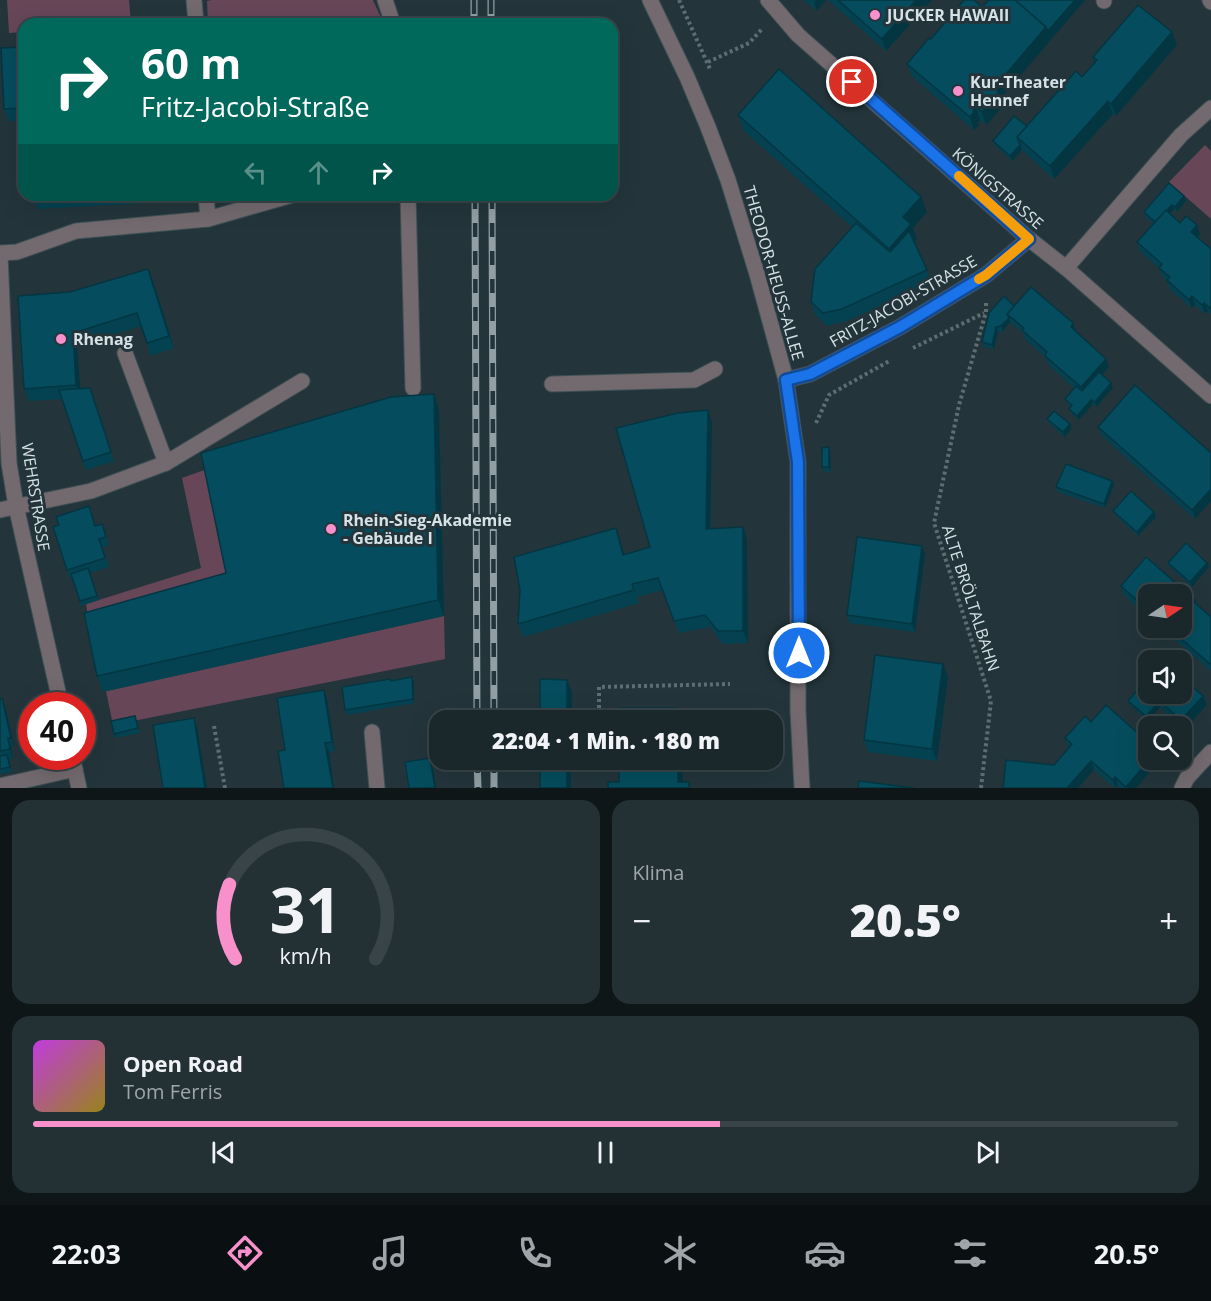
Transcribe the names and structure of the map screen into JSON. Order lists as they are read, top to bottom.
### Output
{
  "streets": {
    "street": [
      "KÖNIGSTRASSE",
      "THEODOR-HEUSS-ALLEE",
      "FRITZ-JACOBI-STRASSE",
      "WEHRSTRASSE"
    ],
    "path": ["ALTE BRÖLTALBAHN"]
  },
  "crossings": [
    ["KÖNIGSTRASSE", "FRITZ-JACOBI-STRASSE"],
    ["THEODOR-HEUSS-ALLEE", "FRITZ-JACOBI-STRASSE"],
    ["FRITZ-JACOBI-STRASSE", "ALTE BRÖLTALBAHN"]
  ],
  "places": [
    "JUCKER HAWAII",
    "Kur-Theater Hennef",
    "Rhenag",
    "Rhein-Sieg-Akademie - Gebäude I"
  ],
  "north": "right",
  "page": {
    "turn": ["60 m", "Fritz-Jacobi-Straße"],
    "limit": "40",
    "trip": "22:04 · 1 Min. · 180 m",
    "tile": "Klima",
    "heat": ["−", "20.5°", "+"],
    "song": ["Open Road", "Tom Ferris"],
    "tabs": ["22:03", "20.5°"],
    "gauge": ["31", "km/h"]
  }
}
